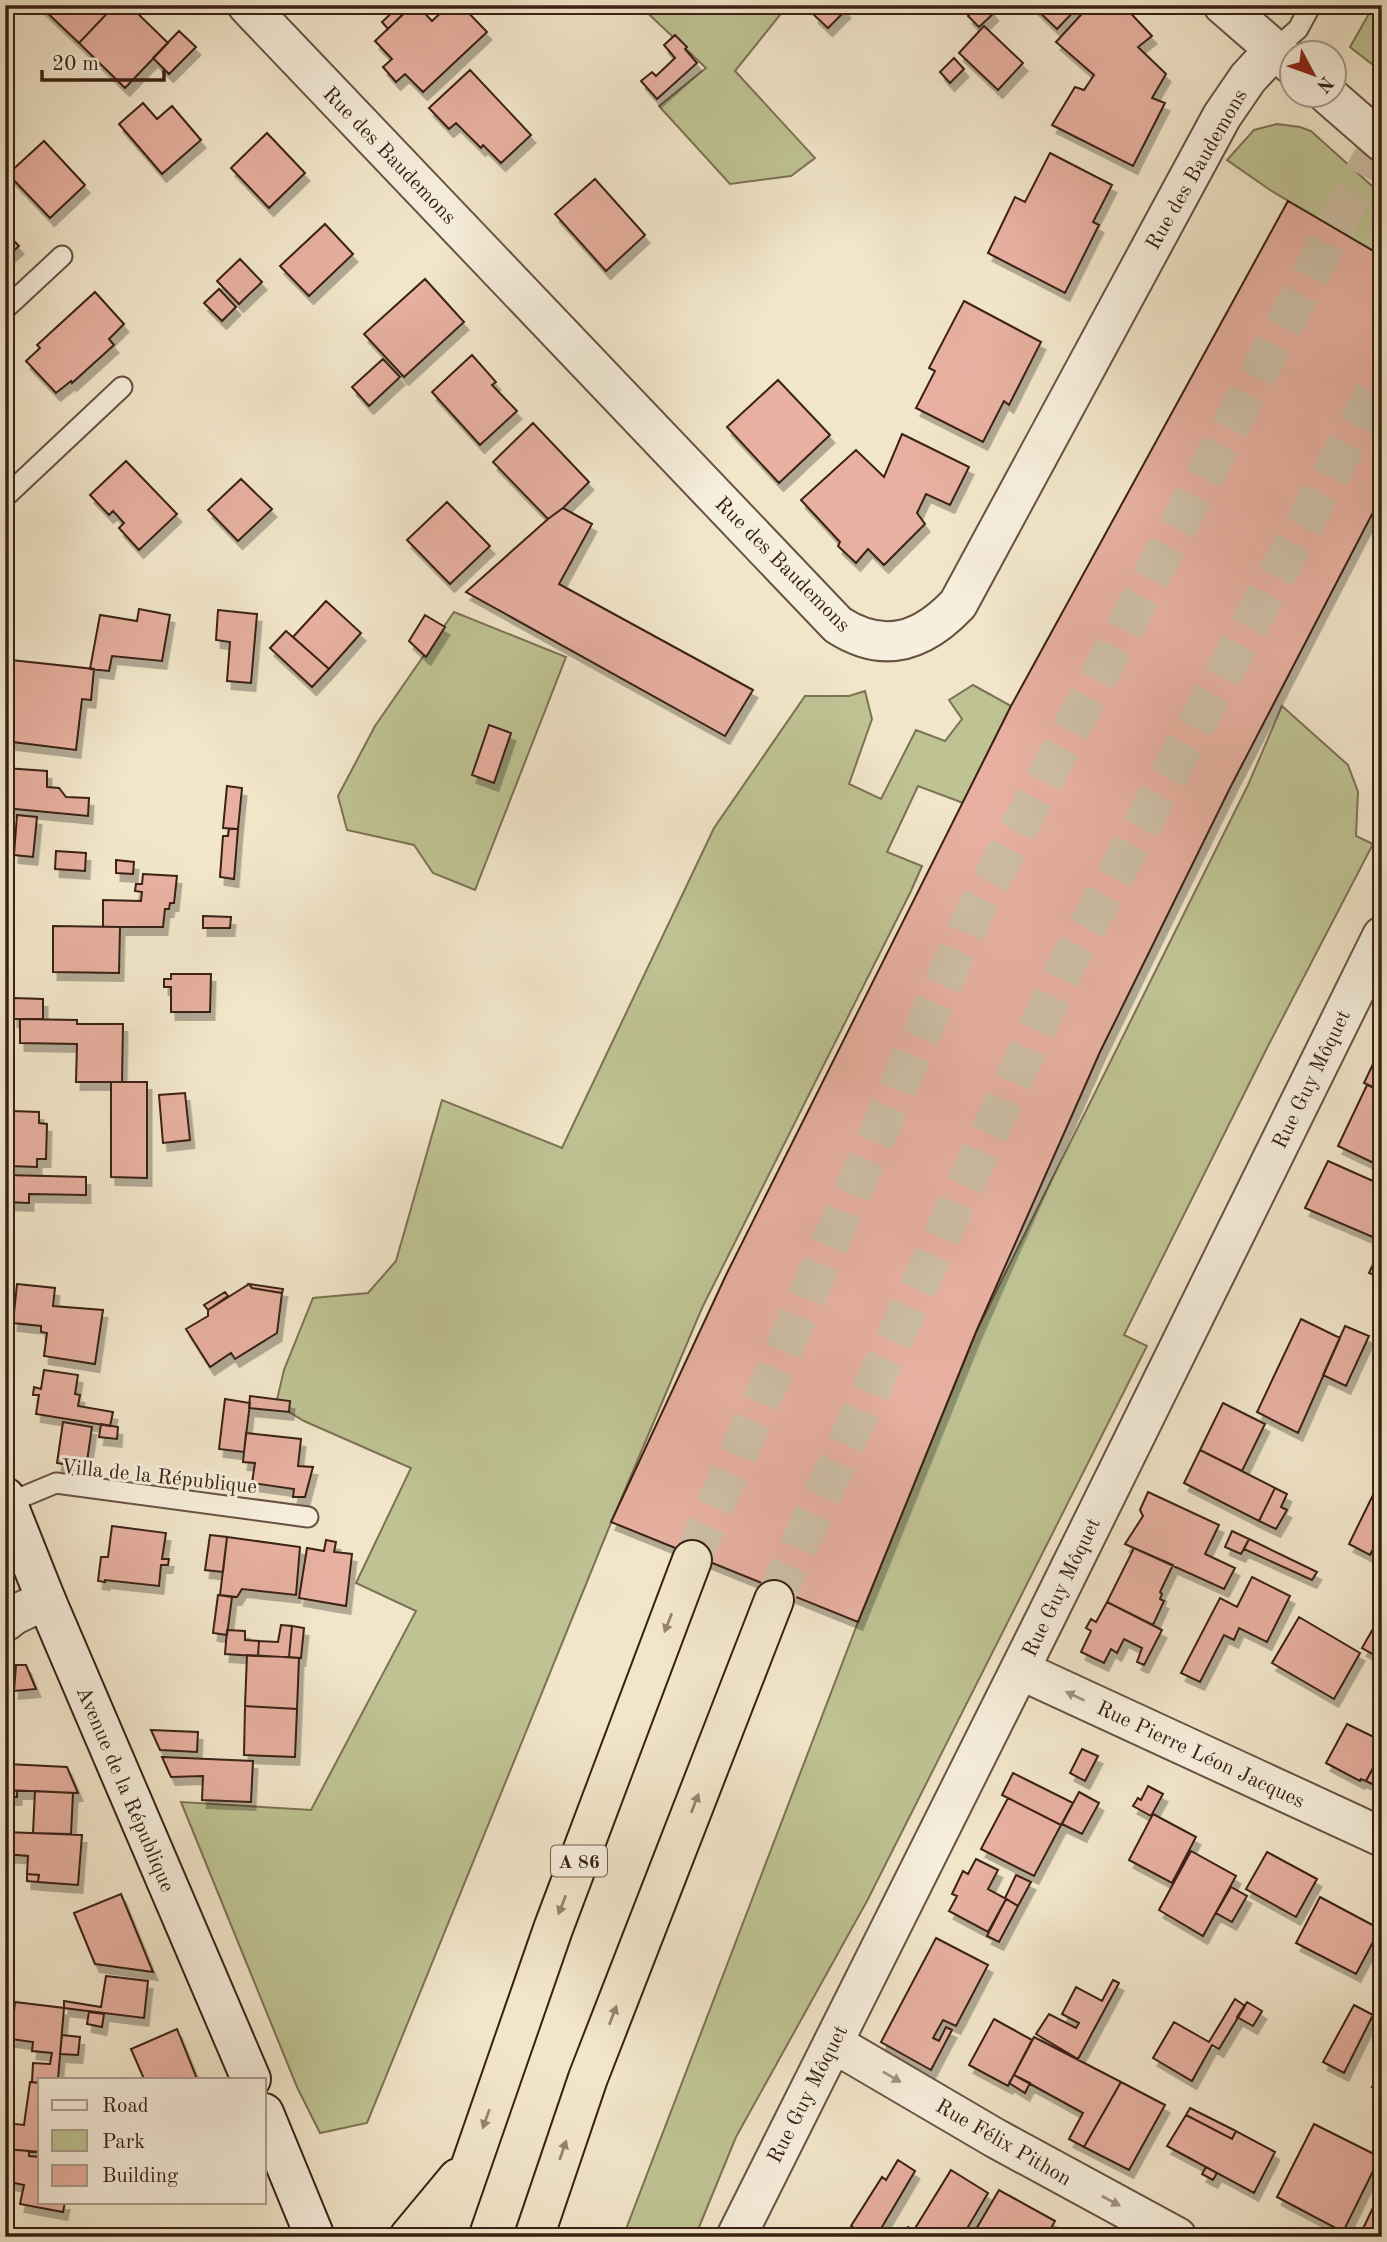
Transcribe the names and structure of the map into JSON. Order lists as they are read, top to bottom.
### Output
{
  "streets": {
    "highway": ["A 86"],
    "street": [
      "Rue des Baudemons",
      "Rue Guy Môquet",
      "Rue Pierre Léon Jacques",
      "Avenue de la République",
      "Rue Félix Pithon"
    ],
    "lane": ["Villa de la République"]
  },
  "crossings": [
    ["Rue Guy Môquet", "Rue Pierre Léon Jacques"],
    ["Rue Guy Môquet", "Rue Félix Pithon"],
    ["Villa de la République", "Avenue de la République"]
  ],
  "one_way": ["Rue Pierre Léon Jacques", "Rue Félix Pithon"],
  "legend": ["Road", "Park", "Building"],
  "scale_bar": "20 m",
  "north": "bottom right"
}
